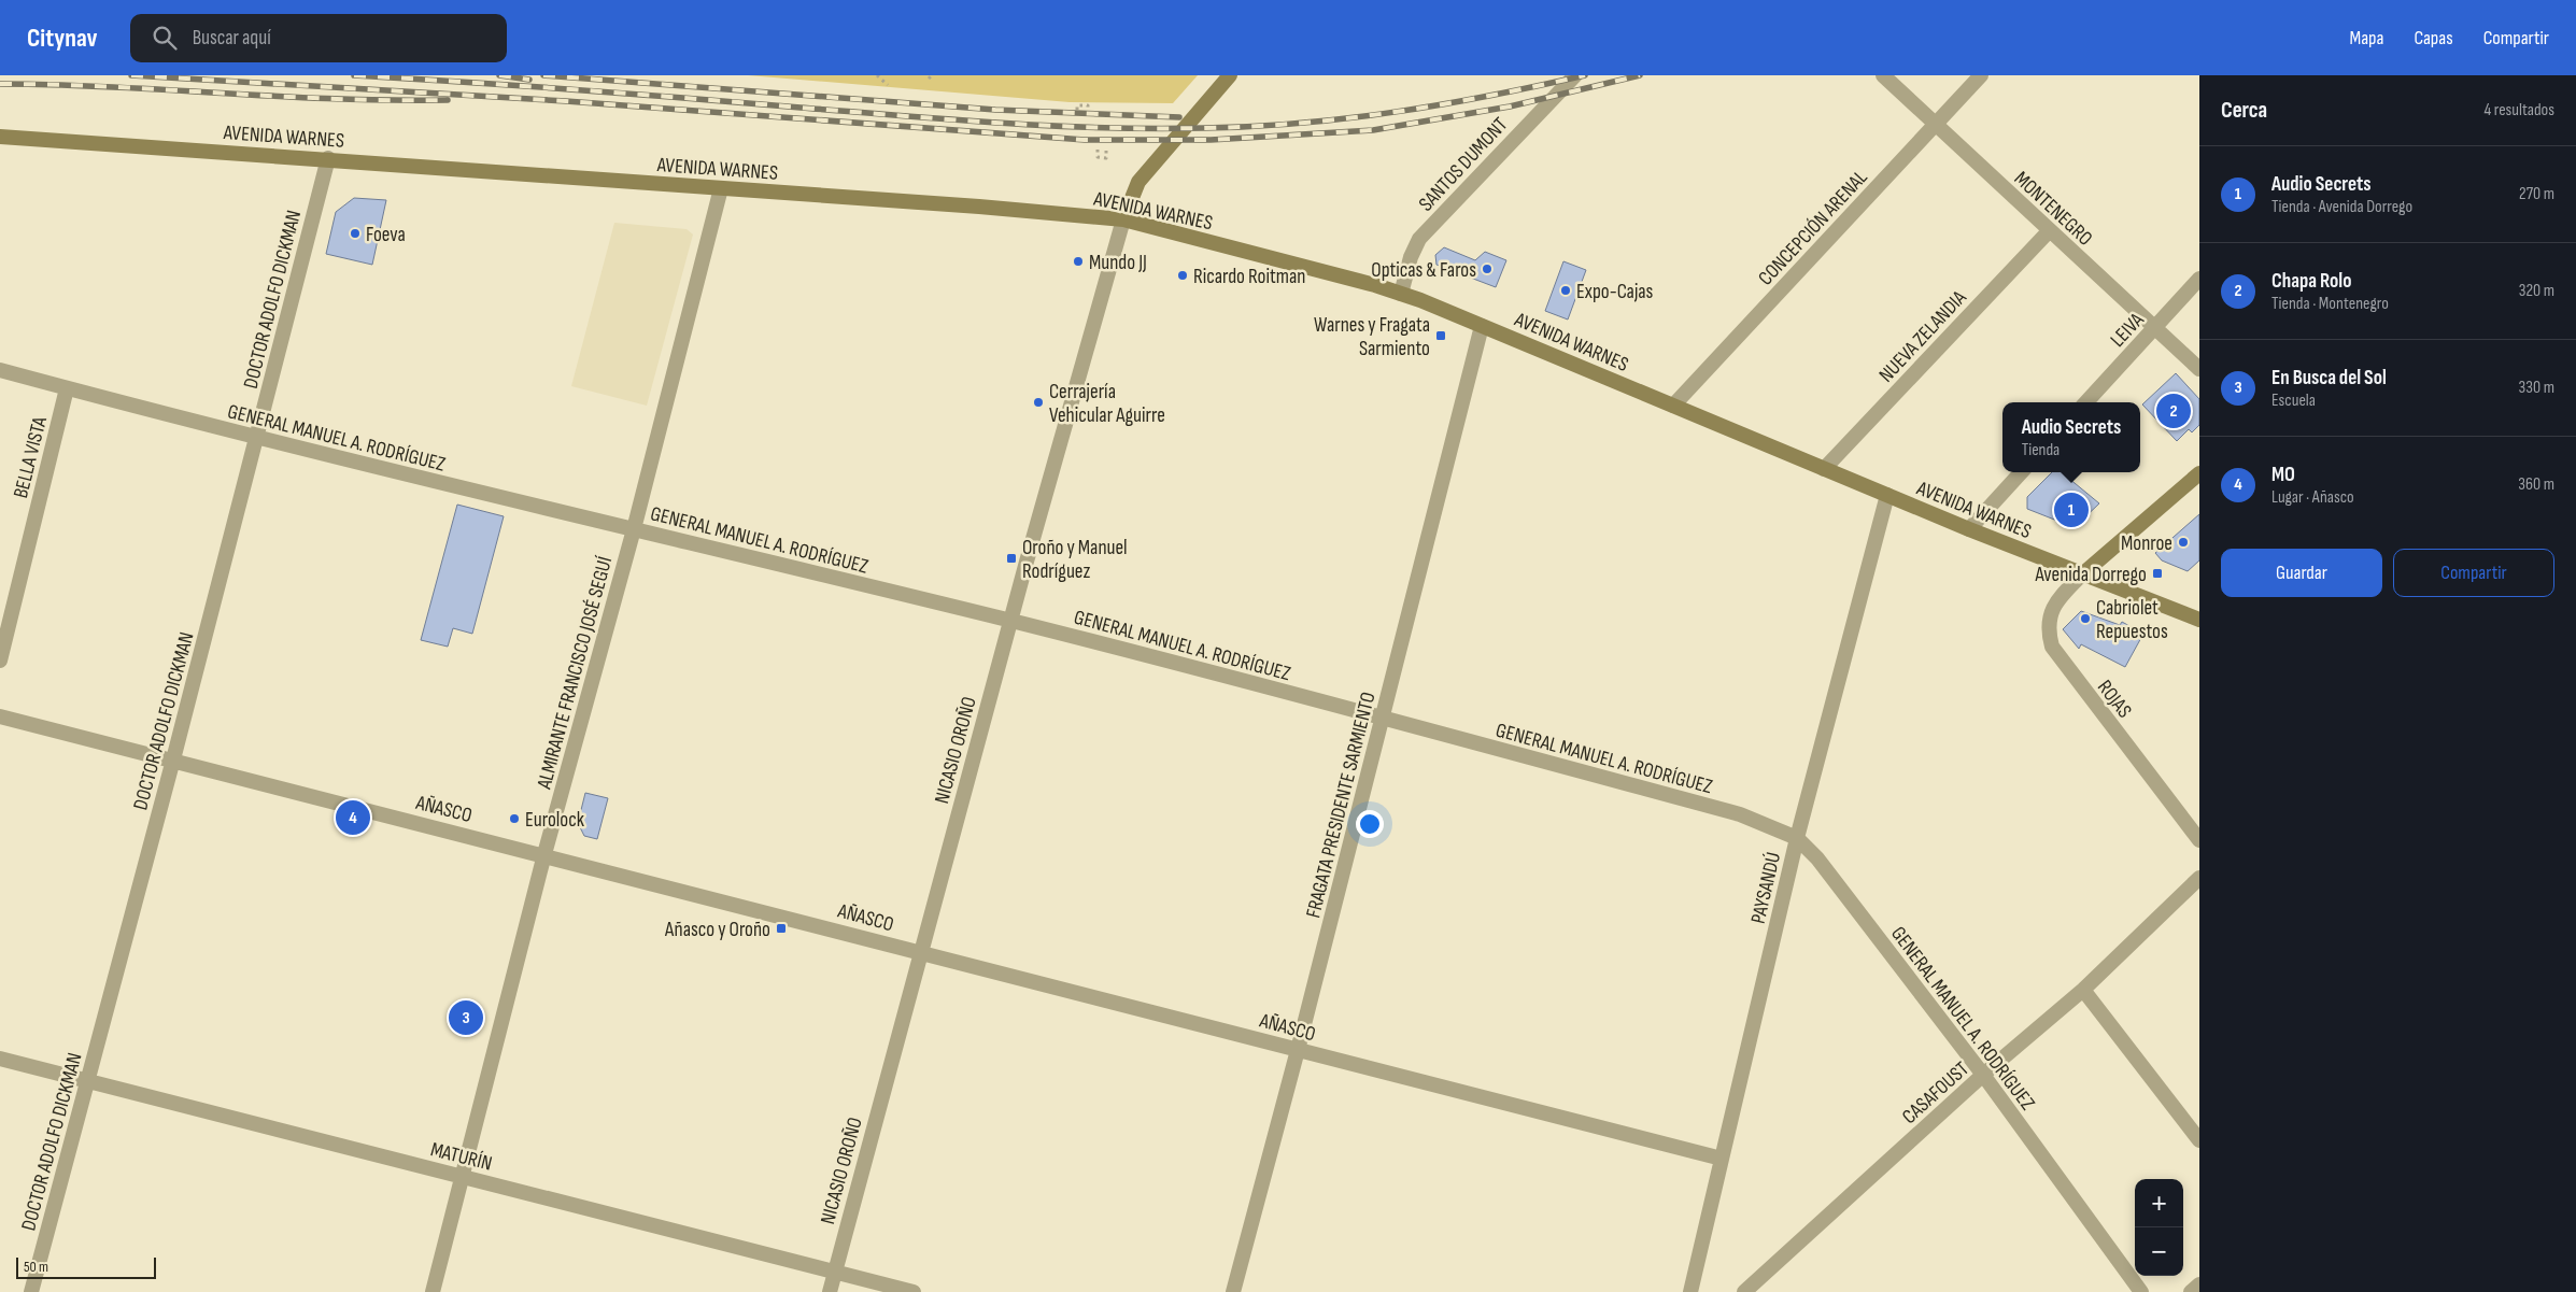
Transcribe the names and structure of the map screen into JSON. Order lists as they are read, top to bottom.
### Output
{
  "streets": {
    "main road": ["AVENIDA WARNES"],
    "street": [
      "SANTOS DUMONT",
      "MONTENEGRO",
      "CONCEPCIÓN ARENAL",
      "DOCTOR ADOLFO DICKMAN",
      "LEIVA",
      "NUEVA ZELANDIA",
      "GENERAL MANUEL A. RODRÍGUEZ",
      "BELLA VISTA",
      "ALMIRANTE FRANCISCO JOSÉ SEGUÍ",
      "ROJAS",
      "NICASIO OROÑO",
      "FRAGATA PRESIDENTE SARMIENTO",
      "AÑASCO",
      "PAYSANDÚ",
      "CASAFOUST",
      "MATURÍN"
    ]
  },
  "crossings": [
    ["AVENIDA WARNES", "SANTOS DUMONT"],
    ["AVENIDA WARNES", "CONCEPCIÓN ARENAL"],
    ["AVENIDA WARNES", "DOCTOR ADOLFO DICKMAN"],
    ["AVENIDA WARNES", "NUEVA ZELANDIA"],
    ["AVENIDA WARNES", "ALMIRANTE FRANCISCO JOSÉ SEGUÍ"],
    ["AVENIDA WARNES", "ROJAS"],
    ["AVENIDA WARNES", "NICASIO OROÑO"],
    ["AVENIDA WARNES", "FRAGATA PRESIDENTE SARMIENTO"],
    ["AVENIDA WARNES", "PAYSANDÚ"],
    ["MONTENEGRO", "CONCEPCIÓN ARENAL"],
    ["MONTENEGRO", "LEIVA"],
    ["MONTENEGRO", "NUEVA ZELANDIA"],
    ["DOCTOR ADOLFO DICKMAN", "GENERAL MANUEL A. RODRÍGUEZ"],
    ["DOCTOR ADOLFO DICKMAN", "AÑASCO"],
    ["DOCTOR ADOLFO DICKMAN", "MATURÍN"],
    ["GENERAL MANUEL A. RODRÍGUEZ", "BELLA VISTA"],
    ["GENERAL MANUEL A. RODRÍGUEZ", "ALMIRANTE FRANCISCO JOSÉ SEGUÍ"],
    ["GENERAL MANUEL A. RODRÍGUEZ", "NICASIO OROÑO"],
    ["GENERAL MANUEL A. RODRÍGUEZ", "FRAGATA PRESIDENTE SARMIENTO"],
    ["GENERAL MANUEL A. RODRÍGUEZ", "PAYSANDÚ"],
    ["GENERAL MANUEL A. RODRÍGUEZ", "CASAFOUST"],
    ["ALMIRANTE FRANCISCO JOSÉ SEGUÍ", "AÑASCO"],
    ["ALMIRANTE FRANCISCO JOSÉ SEGUÍ", "MATURÍN"],
    ["NICASIO OROÑO", "AÑASCO"],
    ["NICASIO OROÑO", "MATURÍN"],
    ["FRAGATA PRESIDENTE SARMIENTO", "AÑASCO"],
    ["AÑASCO", "PAYSANDÚ"]
  ],
  "places": {
    "other": [
      "Foeva",
      "Mundo JJ",
      "Opticas & Faros",
      "Ricardo Roitman",
      "Expo-Cajas",
      "Cerrajería Vehicular Aguirre",
      "Monroe",
      "Cabriolet Repuestos",
      "Eurolock"
    ],
    "transit": [
      "Warnes y Fragata Sarmiento",
      "Oroño y Manuel Rodríguez",
      "Avenida Dorrego",
      "Añasco y Oroño"
    ]
  },
  "scale_bar": "50 m",
  "page": {
    "header": "Citynav",
    "search": "Buscar aquí",
    "nav": ["Mapa", "Capas", "Compartir"],
    "heading": ["Cerca", "4 resultados"],
    "list": [
      {
        "mark": "1",
        "name": "Audio Secrets",
        "note": "Tienda · Avenida Dorrego",
        "value": "270 m"
      },
      {
        "mark": "2",
        "name": "Chapa Rolo",
        "note": "Tienda · Montenegro",
        "value": "320 m"
      },
      {
        "mark": "3",
        "name": "En Busca del Sol",
        "note": "Escuela",
        "value": "330 m"
      },
      {
        "mark": "4",
        "name": "MO",
        "note": "Lugar · Añasco",
        "value": "360 m"
      }
    ],
    "pins": [
      "2",
      "1",
      "4",
      "3"
    ],
    "popup": ["Audio Secrets", "Tienda"],
    "buttons": ["Guardar", "Compartir"],
    "map_buttons": ["+", "−"],
    "scale": "50 m"
  }
}
